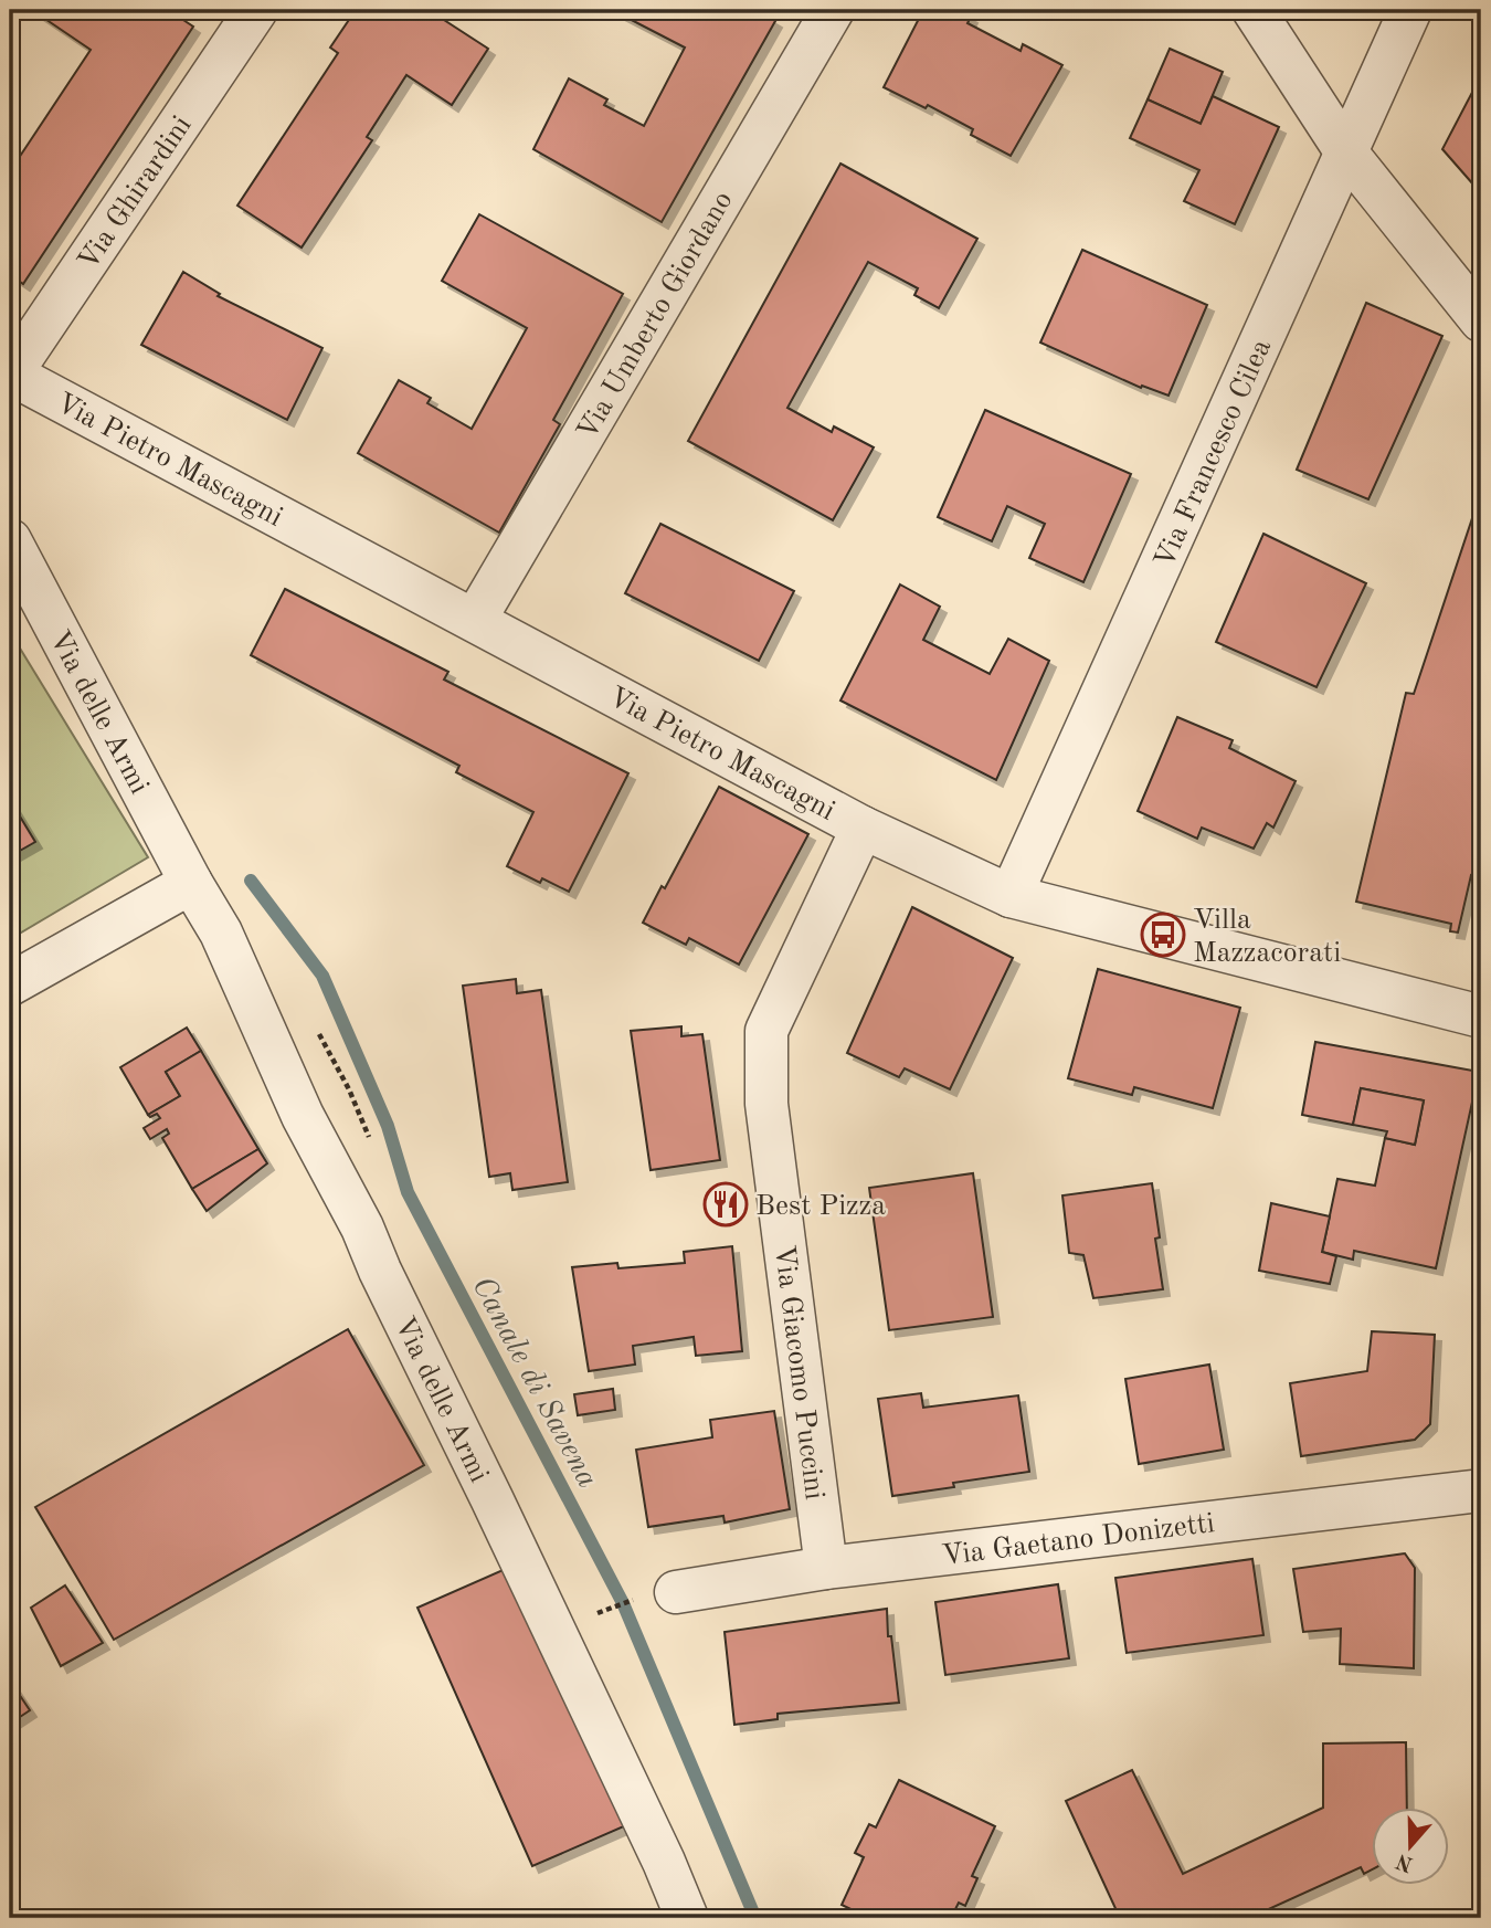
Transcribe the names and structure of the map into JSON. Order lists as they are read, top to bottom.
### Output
{
  "streets": {
    "street": [
      "Via Ghirardini",
      "Via Umberto Giordano",
      "Via Francesco Cilea",
      "Via Pietro Mascagni",
      "Via delle Armi",
      "Via Giacomo Puccini",
      "Via Gaetano Donizetti"
    ]
  },
  "crossings": [
    ["Via Ghirardini", "Via Pietro Mascagni"],
    ["Via Umberto Giordano", "Via Pietro Mascagni"],
    ["Via Francesco Cilea", "Via Pietro Mascagni"],
    ["Via Pietro Mascagni", "Via Giacomo Puccini"],
    ["Via Giacomo Puccini", "Via Gaetano Donizetti"]
  ],
  "water": ["Canale di Savena"],
  "places": {
    "bus stop": ["Villa Mazzacorati"],
    "restaurant": ["Best Pizza"]
  },
  "north": "bottom"
}
